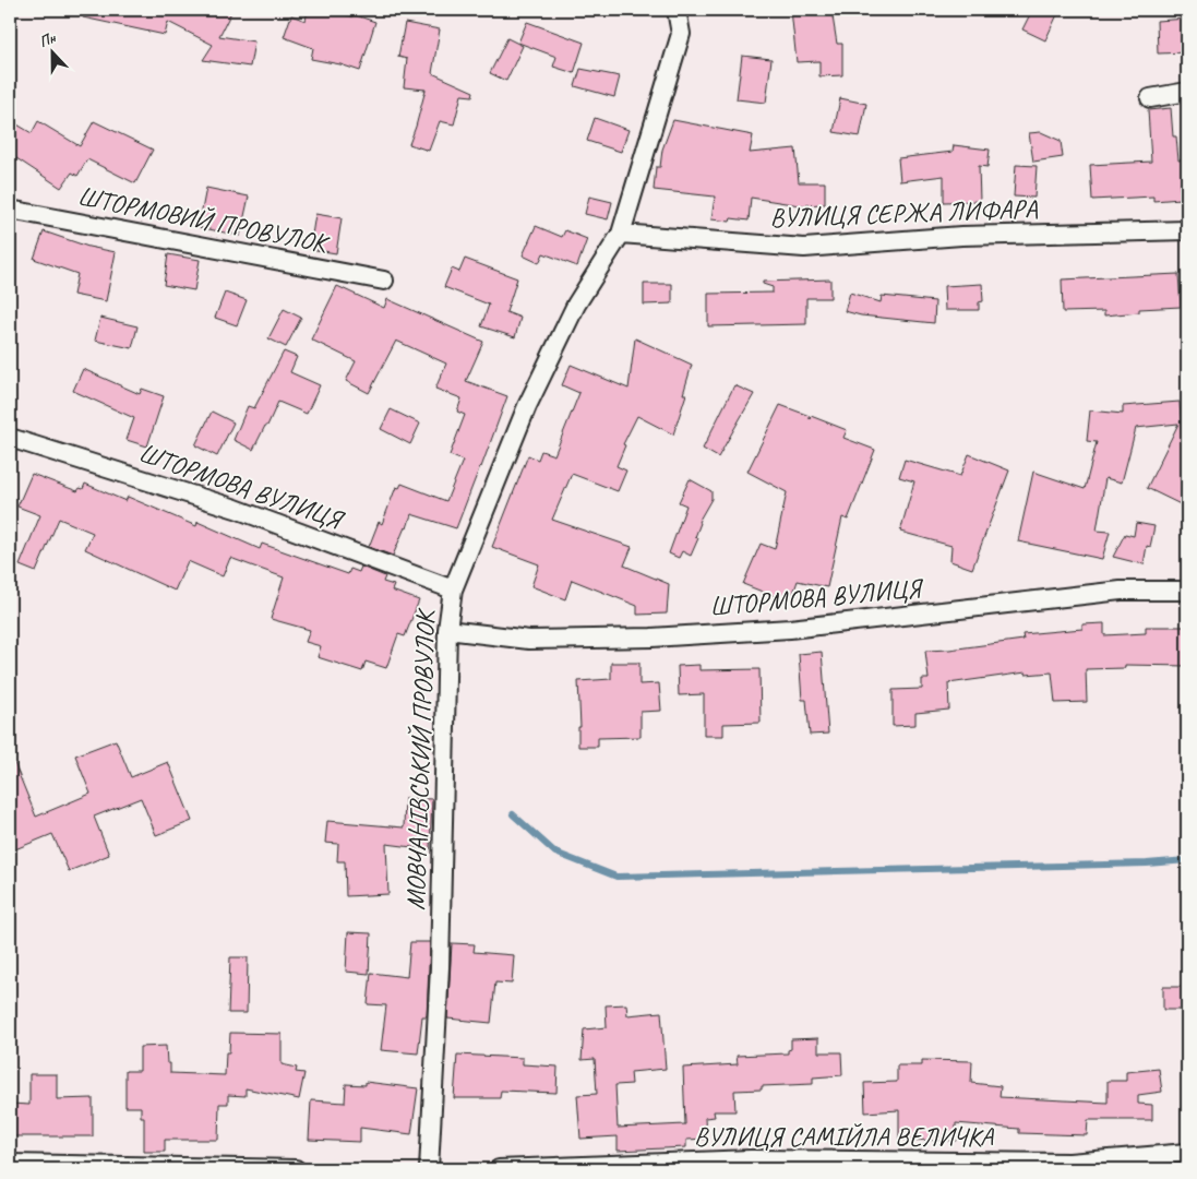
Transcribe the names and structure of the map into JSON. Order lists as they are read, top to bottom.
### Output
{
  "streets": {
    "street": [
      "ВУЛИЦЯ СЕРЖА ЛИФАРА",
      "ШТОРМОВИЙ ПРОВУЛОК",
      "ШТОРМОВА ВУЛИЦЯ",
      "МОВЧАНІВСЬКИЙ ПРОВУЛОК",
      "ВУЛИЦЯ САМІЙЛА ВЕЛИЧКА"
    ]
  },
  "crossings": [
    ["ВУЛИЦЯ СЕРЖА ЛИФАРА", "МОВЧАНІВСЬКИЙ ПРОВУЛОК"],
    ["ШТОРМОВА ВУЛИЦЯ", "МОВЧАНІВСЬКИЙ ПРОВУЛОК"]
  ],
  "north": "top"
}
